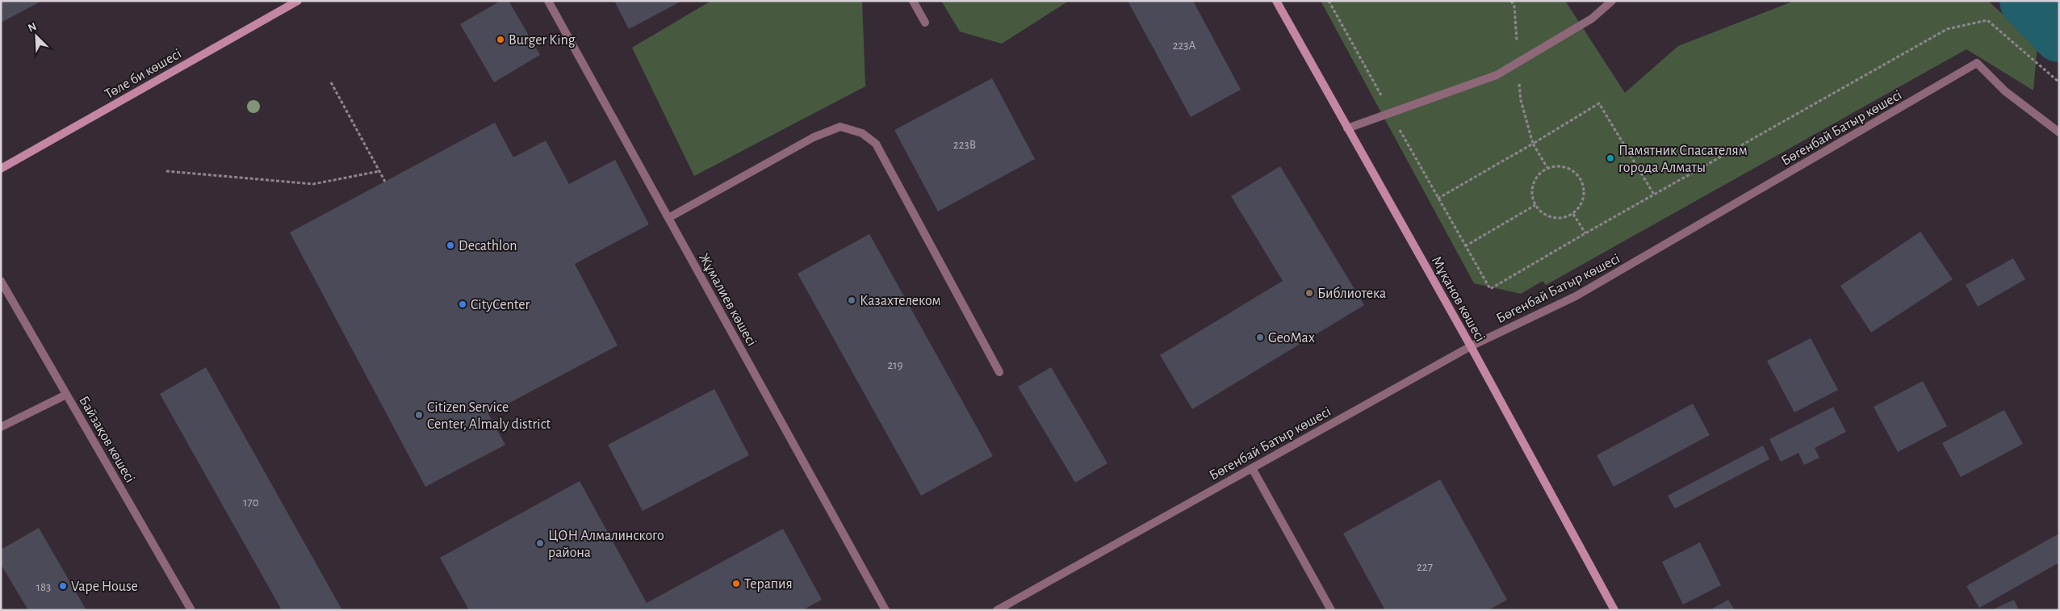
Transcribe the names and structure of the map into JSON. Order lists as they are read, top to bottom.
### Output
{
  "streets": {
    "main road": ["Төле би көшесі", "Мұқанов көшесі"],
    "street": ["Бөгенбай Батыр көшесі", "Жұмалиев көшесі", "Байзақов көшесі"]
  },
  "crossings": [
    ["Бөгенбай Батыр көшесі", "Мұқанов көшесі"]
  ],
  "places": [
    "Burger King",
    "Памятник Спасателям города Алматы",
    "Decathlon",
    "Библиотека",
    "Казахтелеком",
    "CityCenter",
    "GeoMax",
    "Citizen Service Center, Almaly district",
    "ЦОН Алмалинского района",
    "Терапия",
    "Vape House"
  ],
  "house_numbers": [
    "223А",
    "223В",
    "219",
    "170",
    "227",
    "183"
  ],
  "north": "top left"
}
